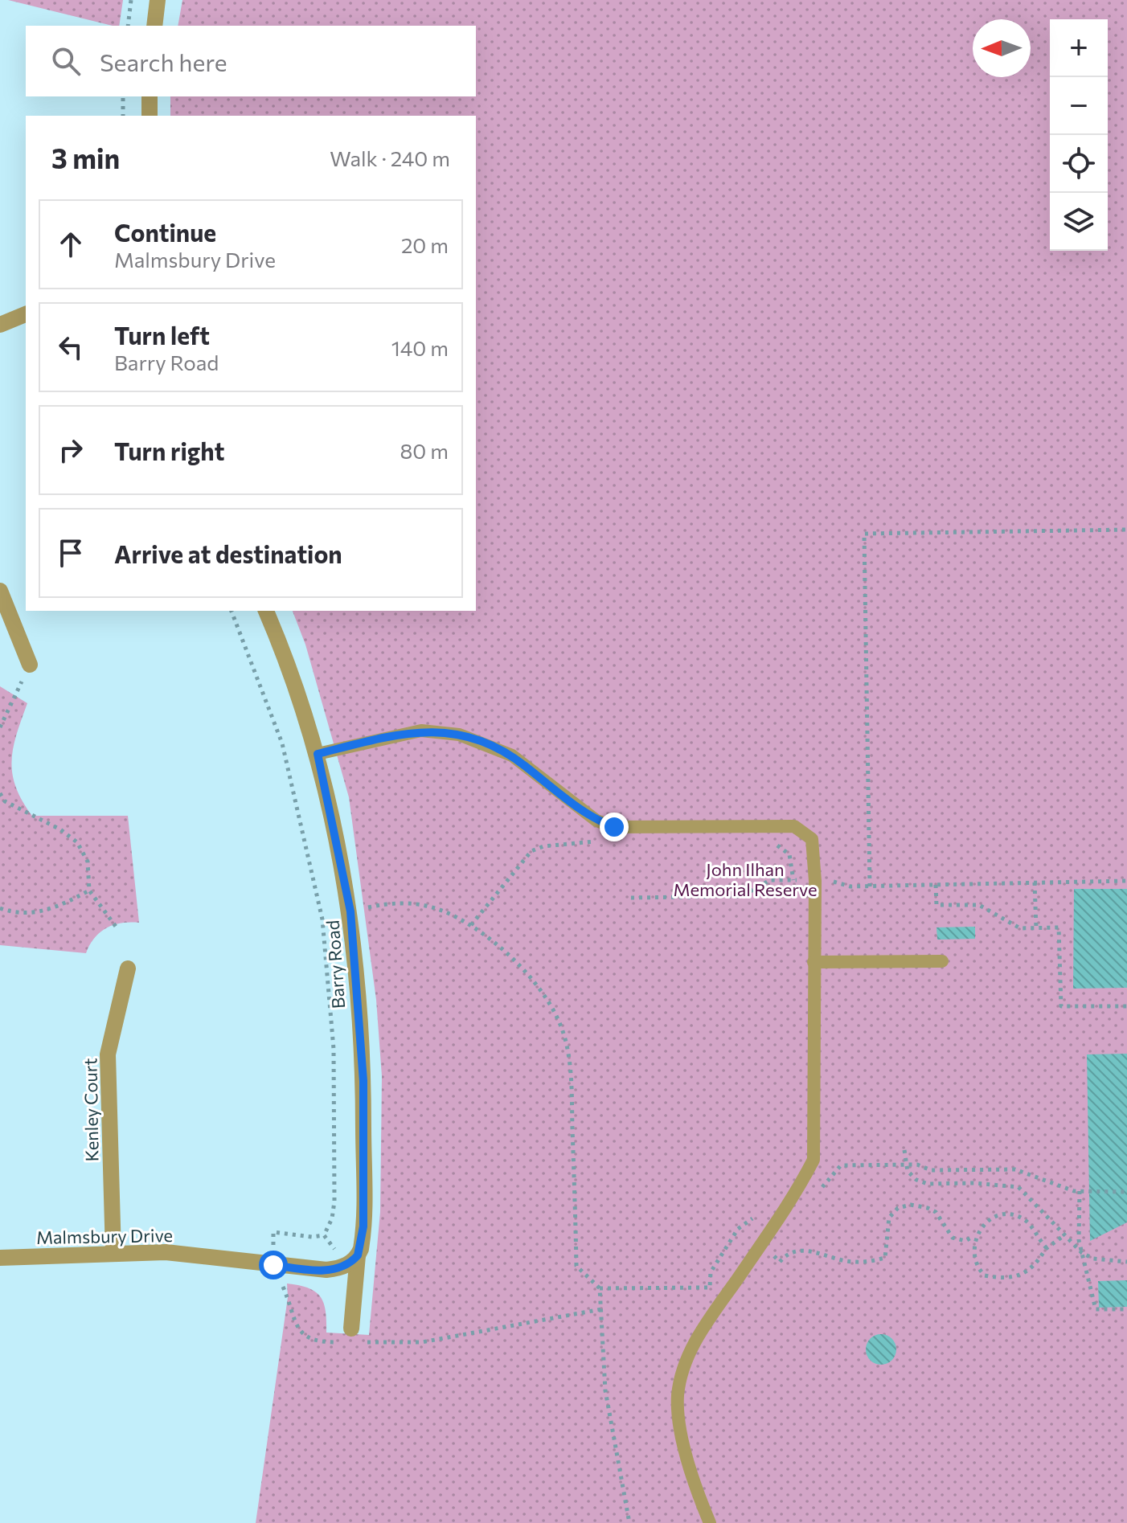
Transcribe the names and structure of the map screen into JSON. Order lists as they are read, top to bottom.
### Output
{
  "streets": {
    "street": ["Barry Road", "Kenley Court", "Malmsbury Drive"]
  },
  "crossings": [
    ["Barry Road", "Malmsbury Drive"],
    ["Kenley Court", "Malmsbury Drive"]
  ],
  "parks": ["John Ilhan Memorial Reserve"],
  "north": "left",
  "page": {
    "map_buttons": ["+", "−"],
    "search": "Search here",
    "heading": ["3 min", "Walk · 240 m"],
    "list": [
      ["Continue", "Malmsbury Drive", "20 m"],
      ["Turn left", "Barry Road", "140 m"],
      ["Turn right", "80 m"],
      "Arrive at destination"
    ]
  }
}
